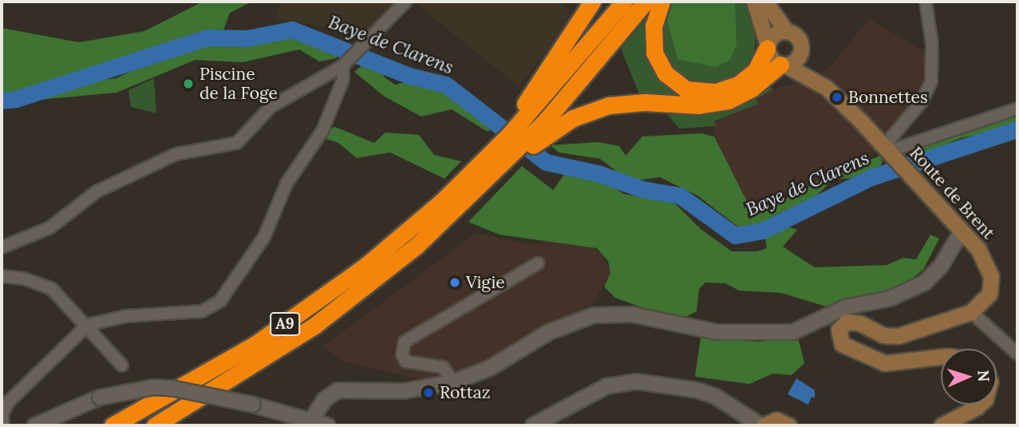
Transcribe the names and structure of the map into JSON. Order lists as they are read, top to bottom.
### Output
{
  "streets": {
    "highway": ["A9"],
    "main road": ["Route de Brent"]
  },
  "water": ["Baye de Clarens"],
  "places": [
    "Piscine de la Foge",
    "Bonnettes",
    "Vigie",
    "Rottaz"
  ],
  "north": "right"
}
